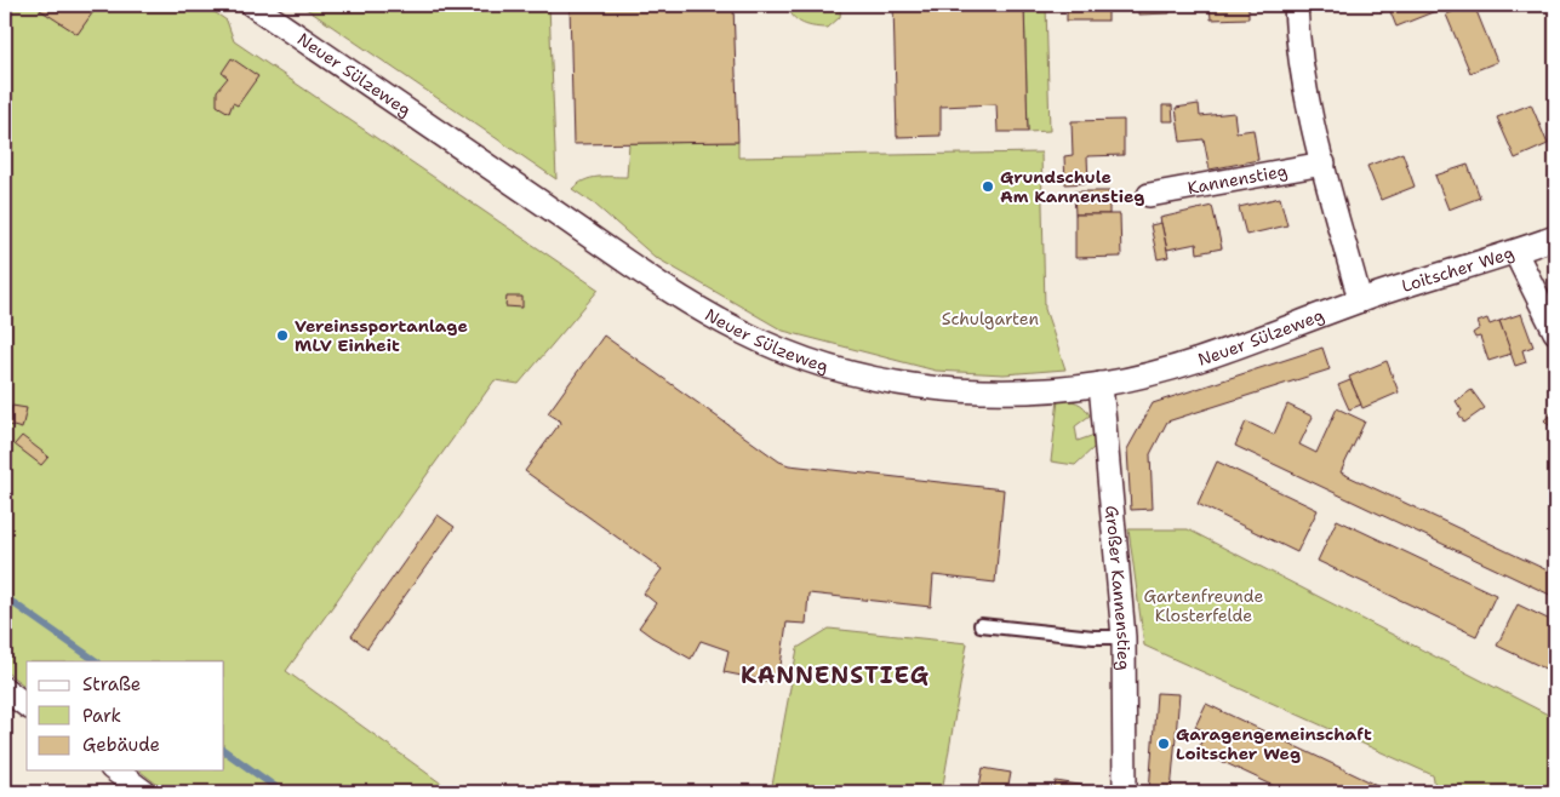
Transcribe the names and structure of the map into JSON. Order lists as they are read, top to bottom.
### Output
{
  "streets": {
    "street": [
      "Neuer Sülzeweg",
      "Kannenstieg",
      "Loitscher Weg",
      "Großer Kannenstieg"
    ]
  },
  "crossings": [
    ["Neuer Sülzeweg", "Loitscher Weg"],
    ["Neuer Sülzeweg", "Großer Kannenstieg"]
  ],
  "districts": ["KANNENSTIEG"],
  "parks": ["Schulgarten", "Gartenfreunde Klosterfelde"],
  "places": ["Grundschule Am Kannenstieg", "Vereinssportanlage MLV Einheit", "Garagengemeinschaft Loitscher Weg"],
  "legend": ["Straße", "Park", "Gebäude"]
}
